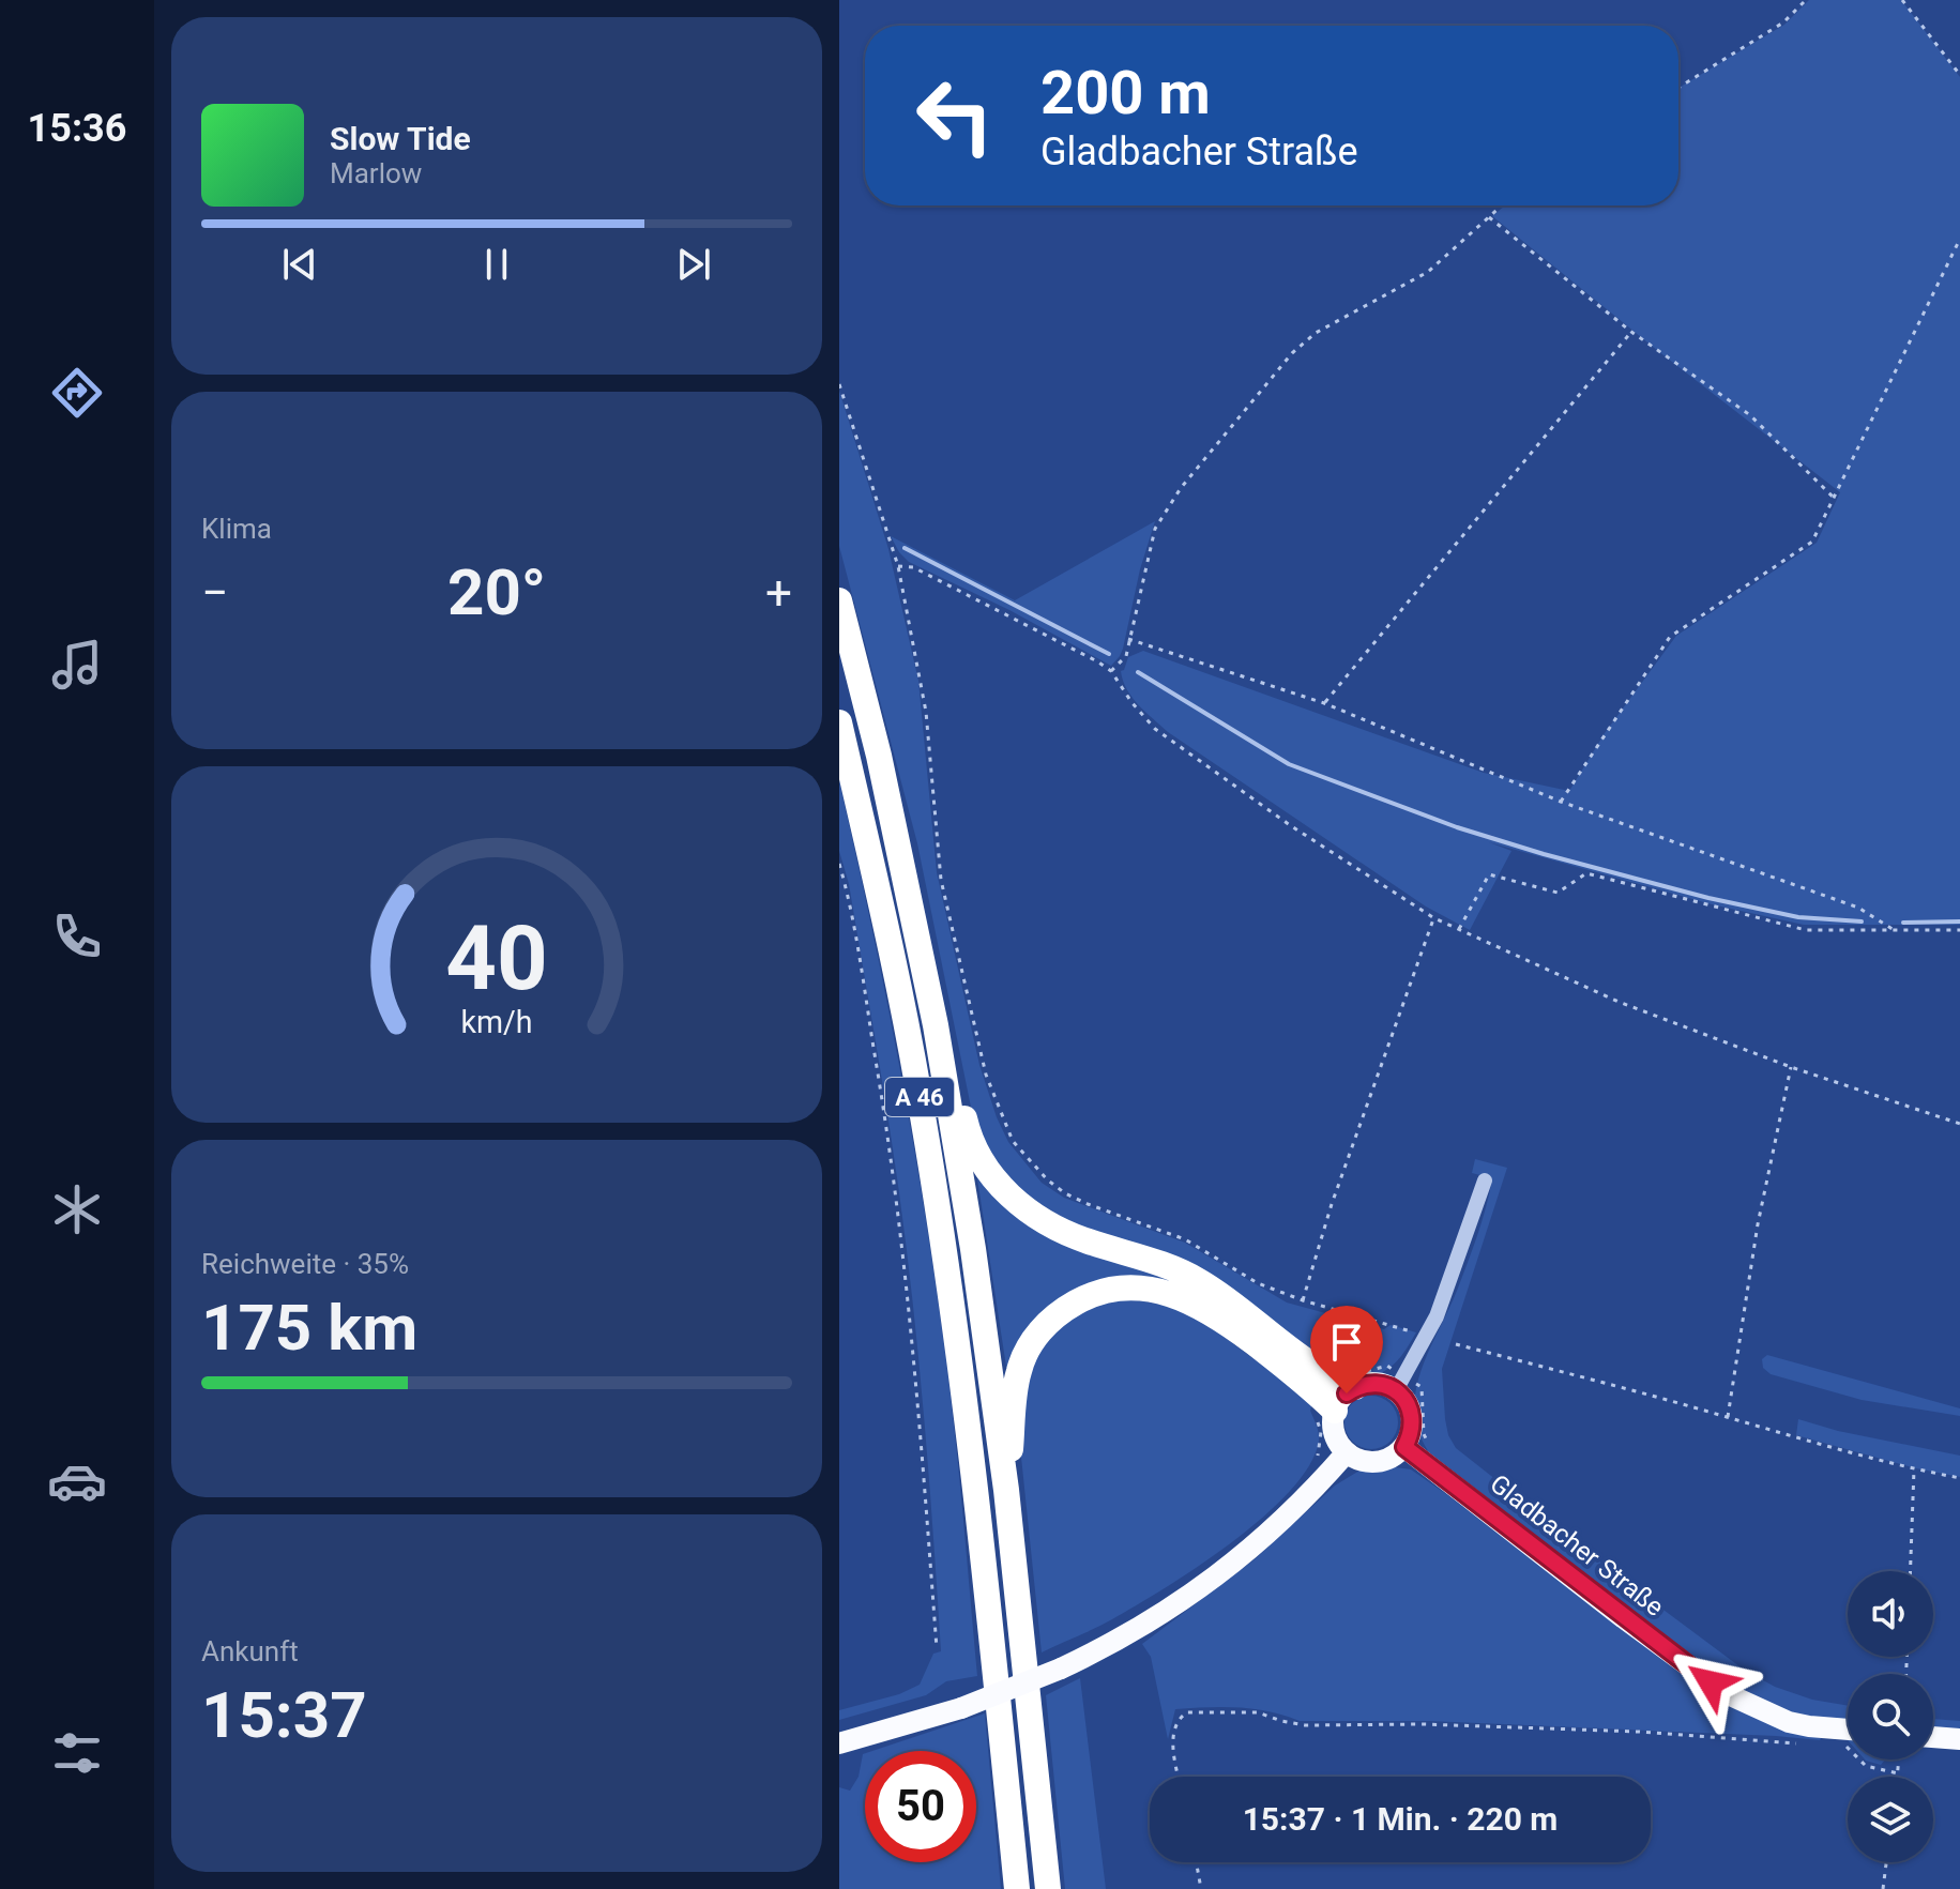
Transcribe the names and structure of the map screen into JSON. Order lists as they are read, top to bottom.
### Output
{
  "streets": {
    "highway": ["A 46"],
    "main road": ["Gladbacher Straße"]
  },
  "page": {
    "tabs": "15:36",
    "turn": ["200 m", "Gladbacher Straße"],
    "song": ["Slow Tide", "Marlow"],
    "tile": [
      "Klima",
      ["Reichweite · 35%", "175 km"],
      ["Ankunft", "15:37"]
    ],
    "heat": ["−", "20°", "+"],
    "limit": "50",
    "trip": "15:37 · 1 Min. · 220 m",
    "gauge": ["40", "km/h"]
  }
}
